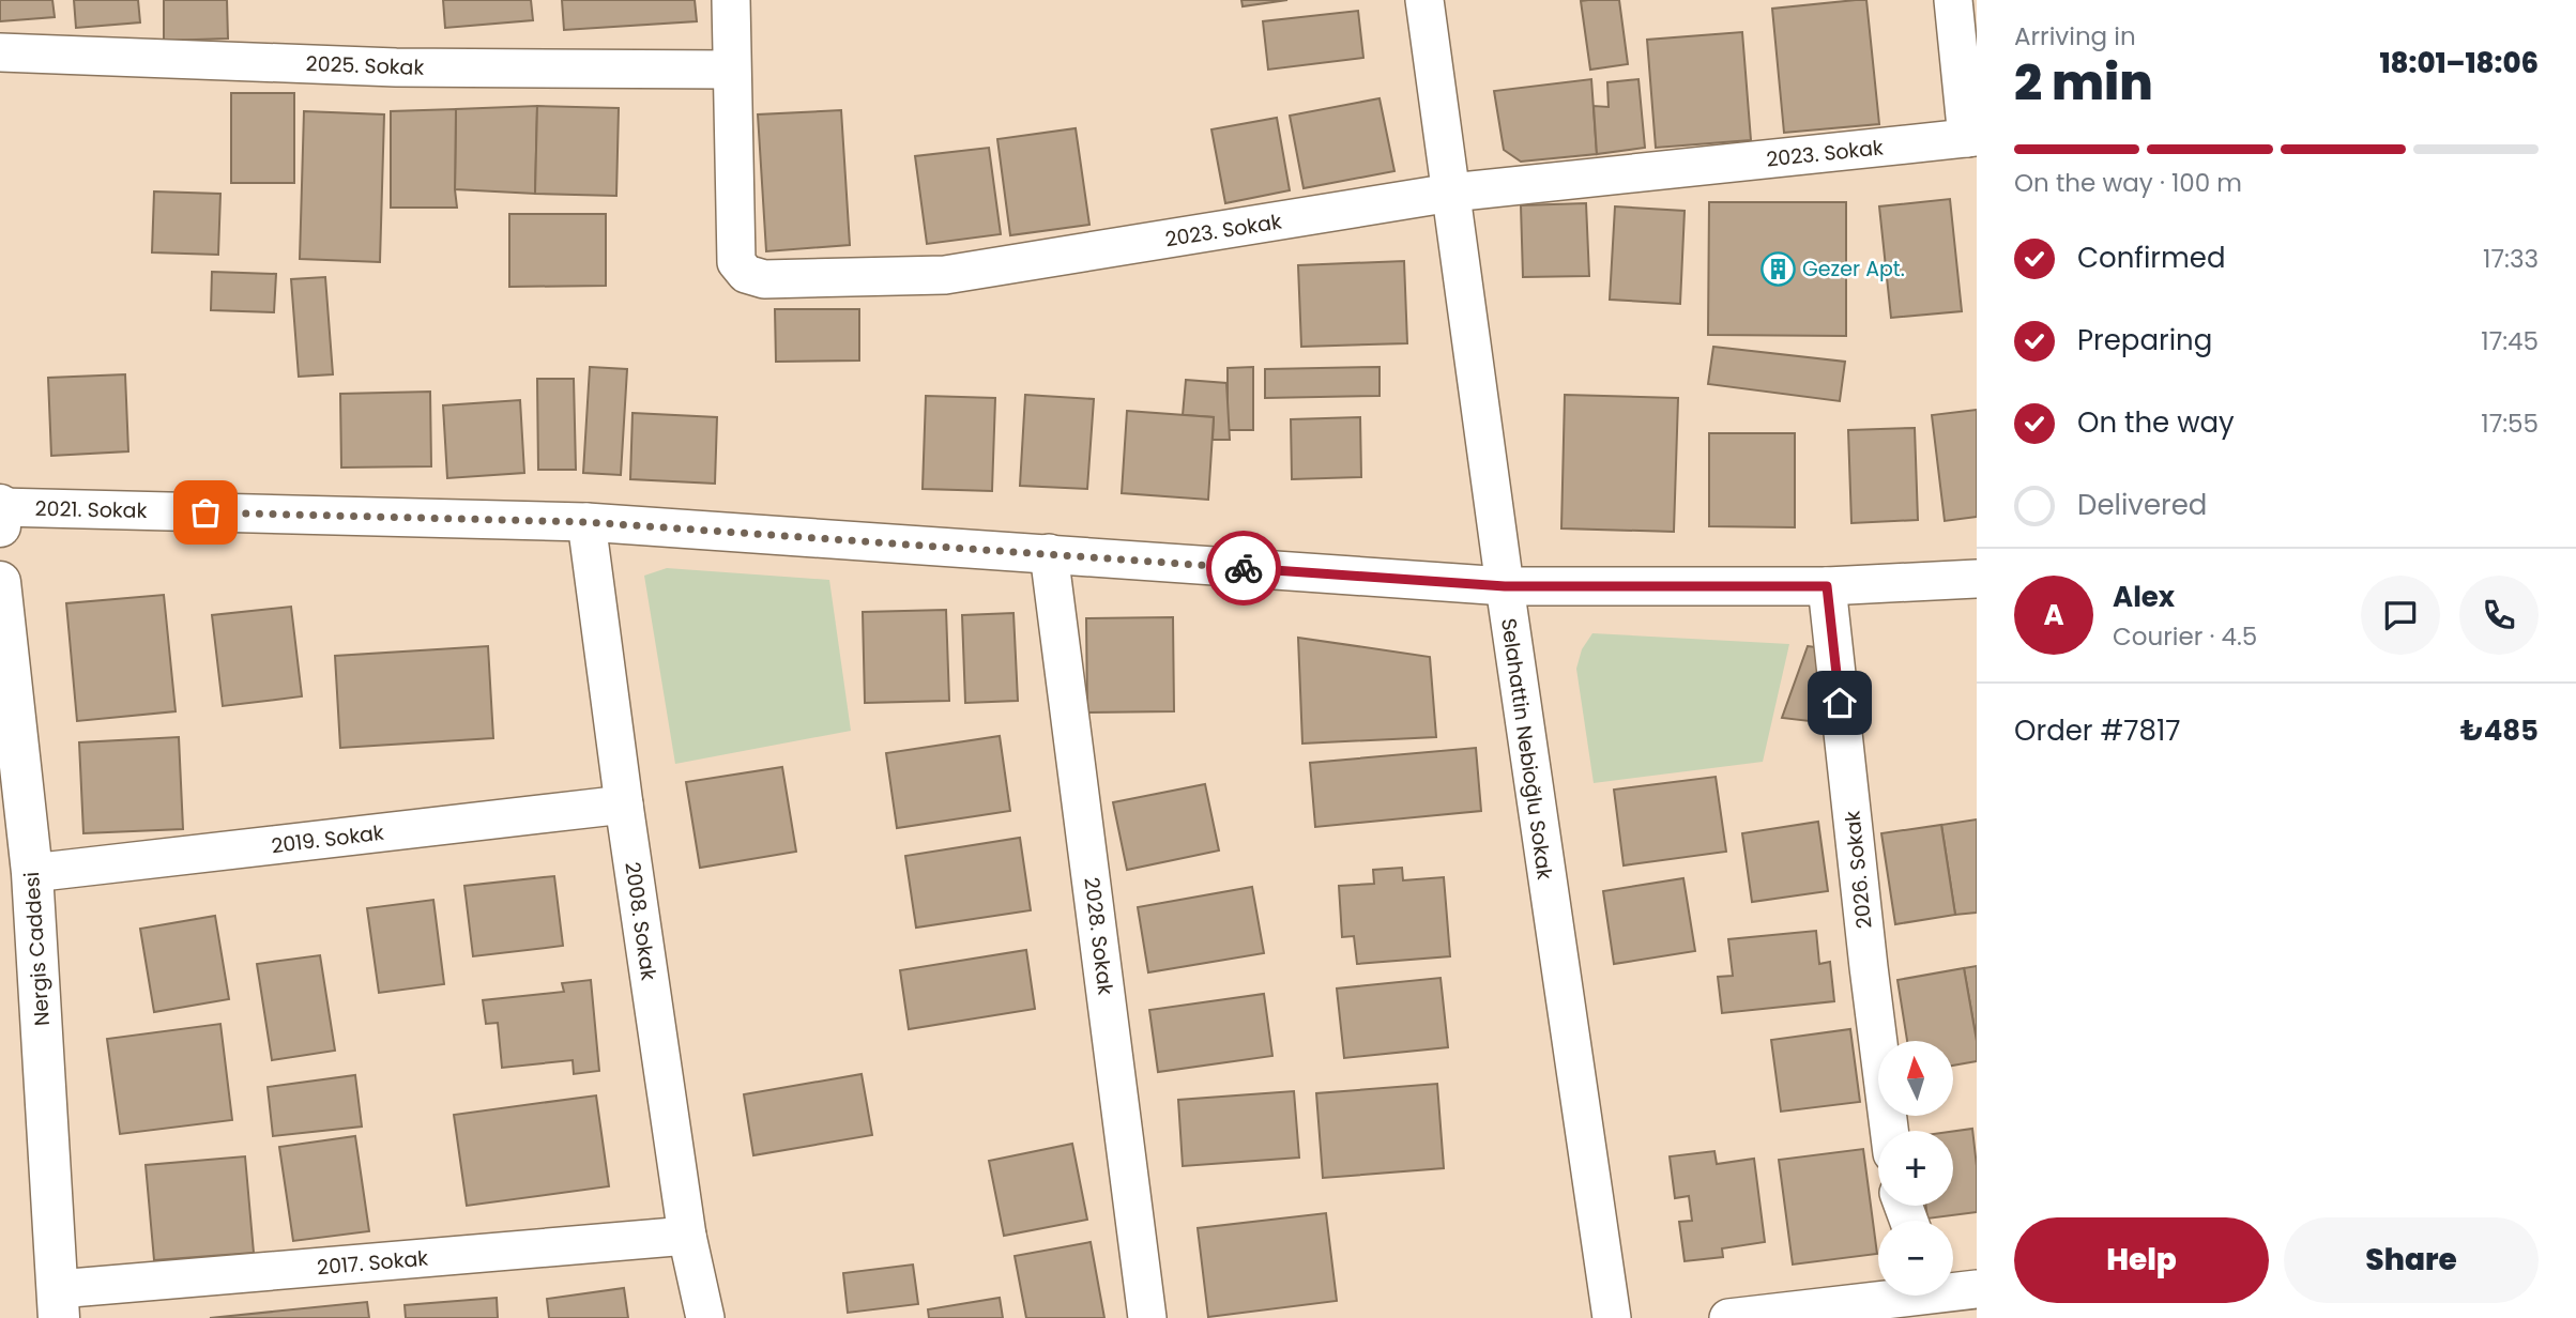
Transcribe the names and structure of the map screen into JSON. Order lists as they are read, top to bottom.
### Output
{
  "streets": {
    "main road": ["Nergis Caddesi"],
    "street": [
      "2025. Sokak",
      "2023. Sokak",
      "2021. Sokak",
      "Selahattin Nebioğlu Sokak",
      "2019. Sokak",
      "2026. Sokak",
      "2008. Sokak",
      "2028. Sokak",
      "2017. Sokak"
    ]
  },
  "crossings": [
    ["2025. Sokak", "2023. Sokak"],
    ["2023. Sokak", "Selahattin Nebioğlu Sokak"],
    ["2021. Sokak", "Selahattin Nebioğlu Sokak"],
    ["2021. Sokak", "2026. Sokak"],
    ["2021. Sokak", "2008. Sokak"],
    ["2021. Sokak", "2028. Sokak"],
    ["2019. Sokak", "2008. Sokak"],
    ["2019. Sokak", "Nergis Caddesi"],
    ["2008. Sokak", "2017. Sokak"],
    ["Nergis Caddesi", "2017. Sokak"]
  ],
  "places": {
    "building": ["Gezer Apt."]
  },
  "north": "top",
  "page": {
    "heading": ["2 min", "Arriving in", "18:01–18:06"],
    "panel": [
      "Alex",
      "Courier · 4.5",
      "Order #7817",
      "₺485"
    ],
    "bar": "On the way · 100 m",
    "list": [
      ["Confirmed", "17:33"],
      ["Preparing", "17:45"],
      ["On the way", "17:55"],
      "Delivered"
    ],
    "round": "A",
    "map_buttons": ["+", "−"],
    "buttons": ["Help", "Share"]
  }
}
